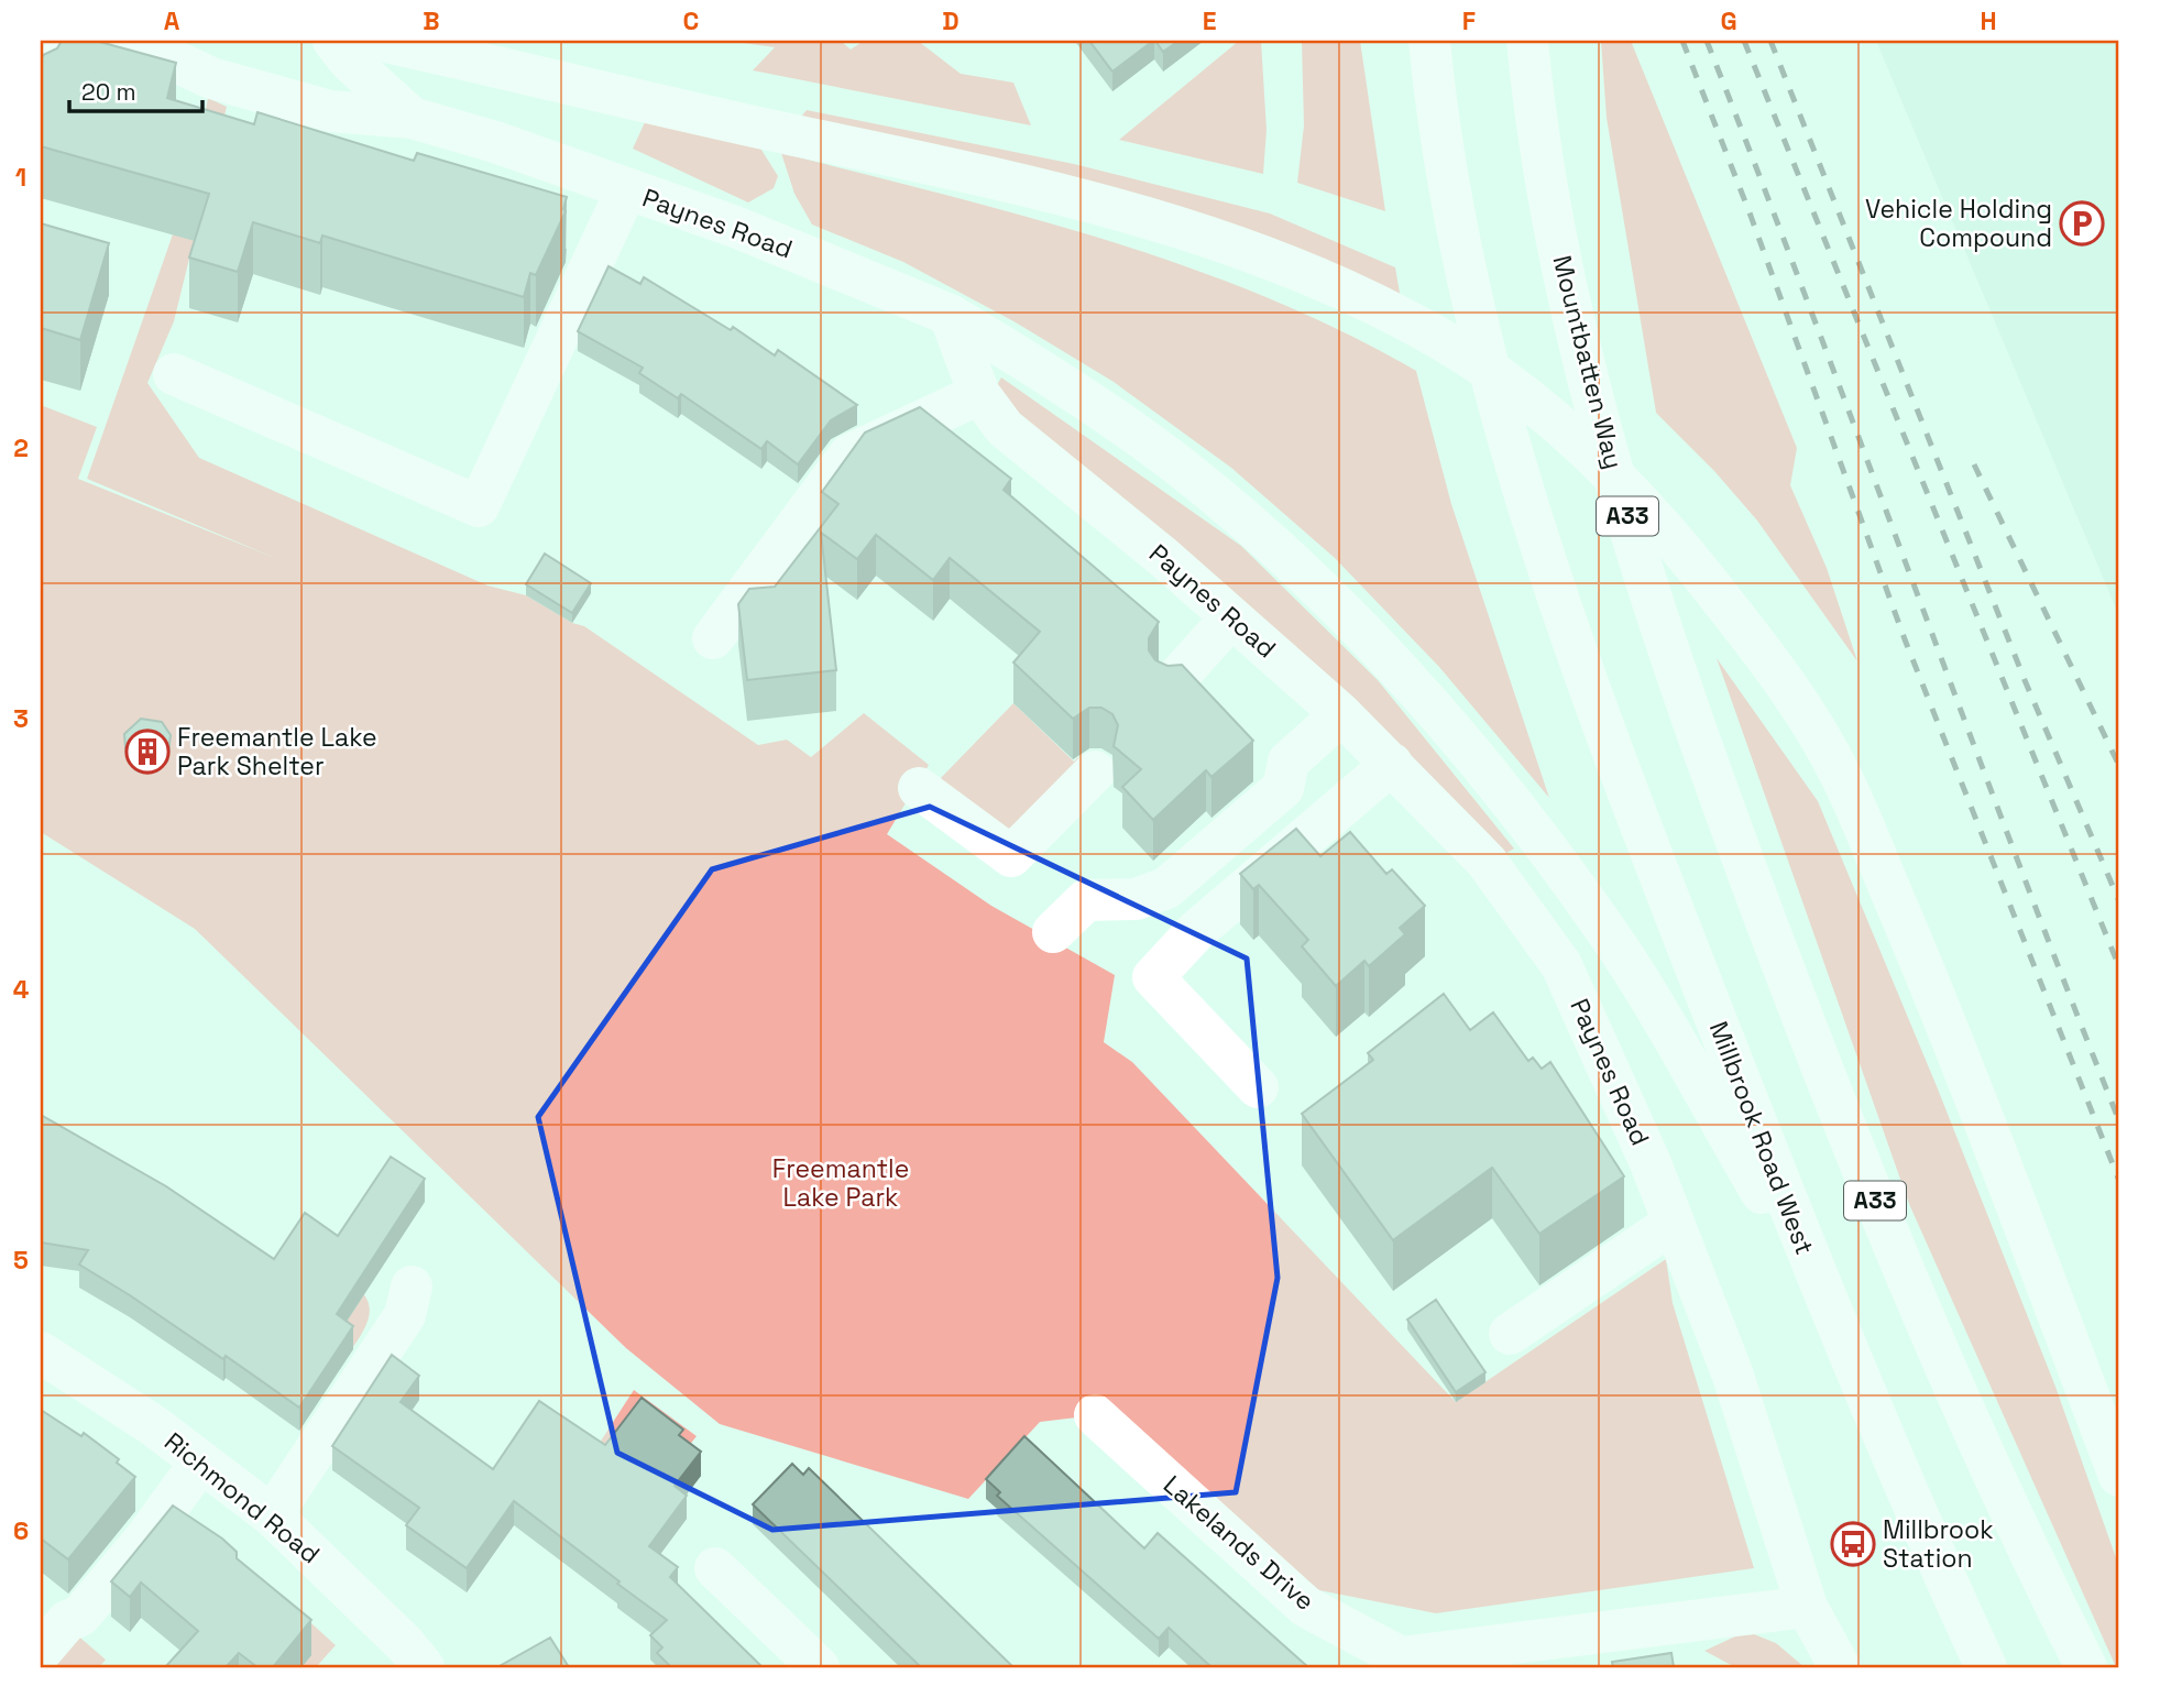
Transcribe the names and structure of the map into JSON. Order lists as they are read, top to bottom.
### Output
{
  "streets": {
    "main road": [
      "Paynes Road",
      "Mountbatten Way",
      "A33",
      "Millbrook Road West",
      "Richmond Road",
      "Lakelands Drive"
    ]
  },
  "crossings": [
    ["Paynes Road", "Lakelands Drive"]
  ],
  "parks": ["Freemantle Lake Park"],
  "places": {
    "parking": ["Vehicle Holding Compound"],
    "building": ["Freemantle Lake Park Shelter"],
    "bus stop": ["Millbrook Station"]
  },
  "scale_bar": "20 m",
  "grid": {
    "columns": [
      "A",
      "B",
      "C",
      "D",
      "E",
      "F",
      "G",
      "H"
    ],
    "rows": [
      "1",
      "2",
      "3",
      "4",
      "5",
      "6"
    ]
  }
}
